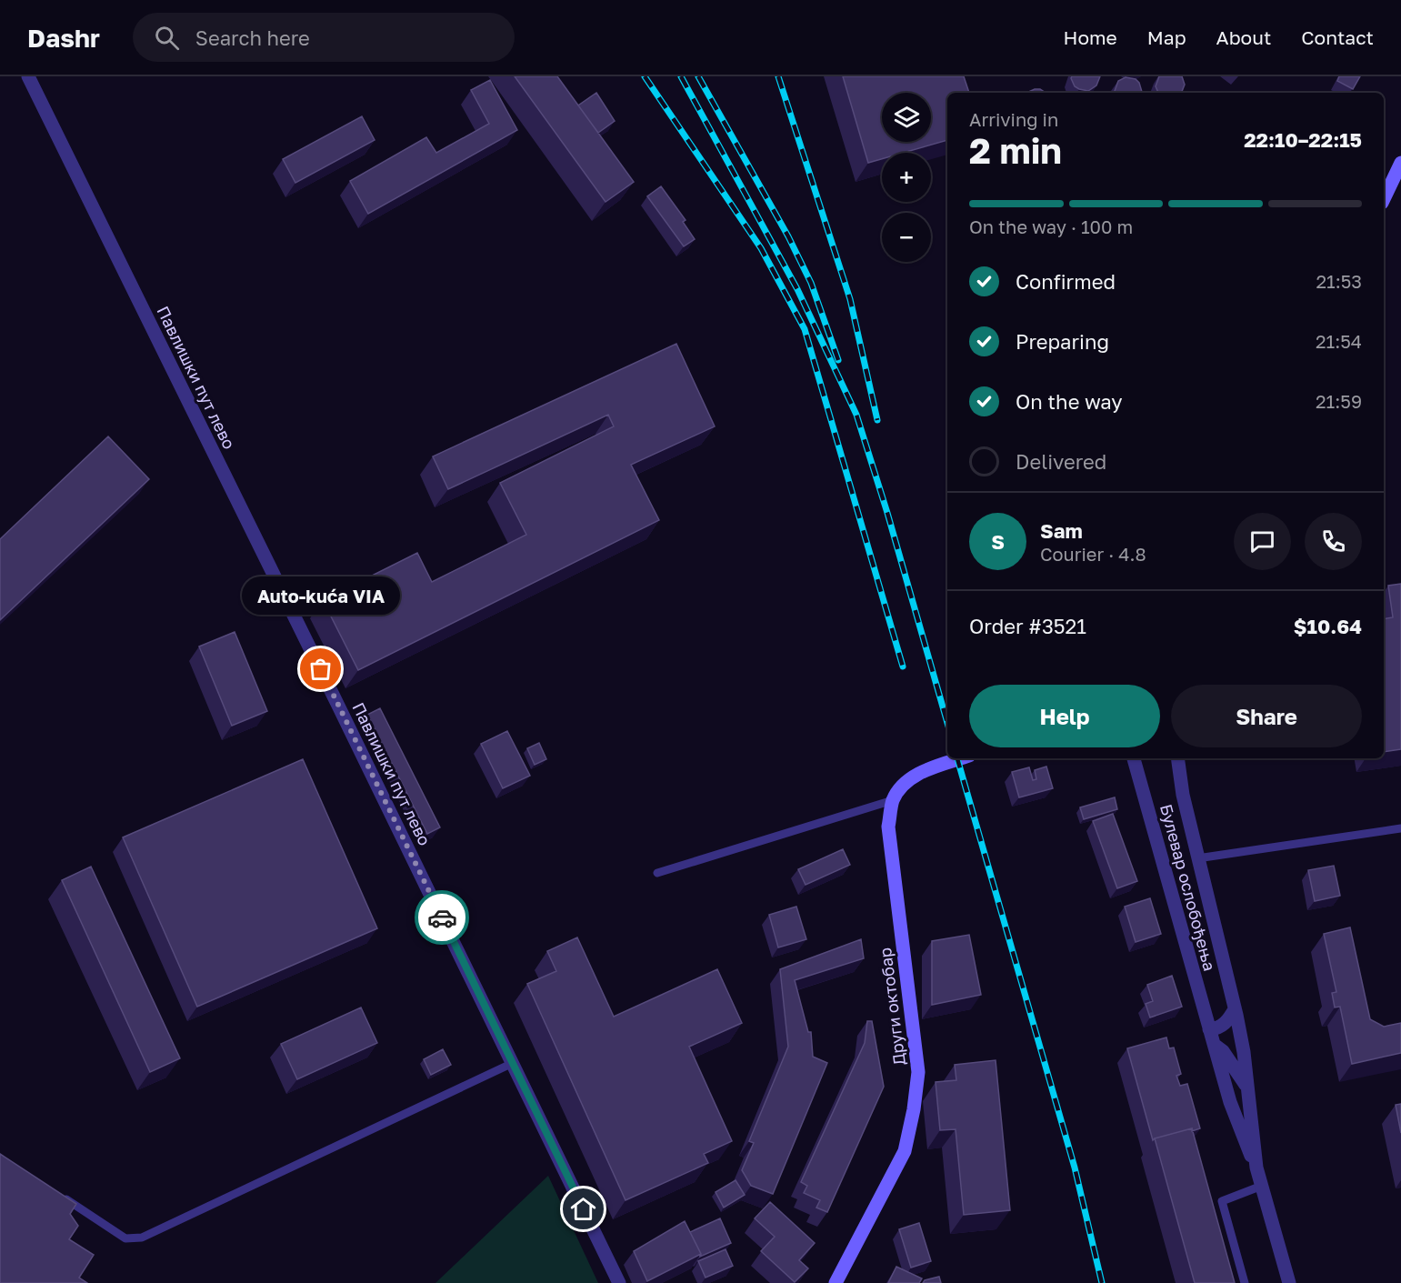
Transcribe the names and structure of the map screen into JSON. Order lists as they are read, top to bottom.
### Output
{
  "streets": {
    "main road": ["Други октобар"],
    "street": ["Павлишки пут лево", "Булевар ослобођења"]
  },
  "places": ["Auto-kuća VIA"],
  "page": {
    "header": "Dashr",
    "search": "Search here",
    "nav": [
      "Home",
      "Map",
      "About",
      "Contact"
    ],
    "map_buttons": ["+", "−"],
    "heading": ["2 min", "Arriving in", "22:10–22:15"],
    "panel": [
      "Sam",
      "Courier · 4.8",
      "Order #3521",
      "$10.64"
    ],
    "bar": "On the way · 100 m",
    "list": [
      ["Confirmed", "21:53"],
      ["Preparing", "21:54"],
      ["On the way", "21:59"],
      "Delivered"
    ],
    "round": "S",
    "bubble": "Auto-kuća VIA",
    "buttons": ["Help", "Share"]
  }
}
